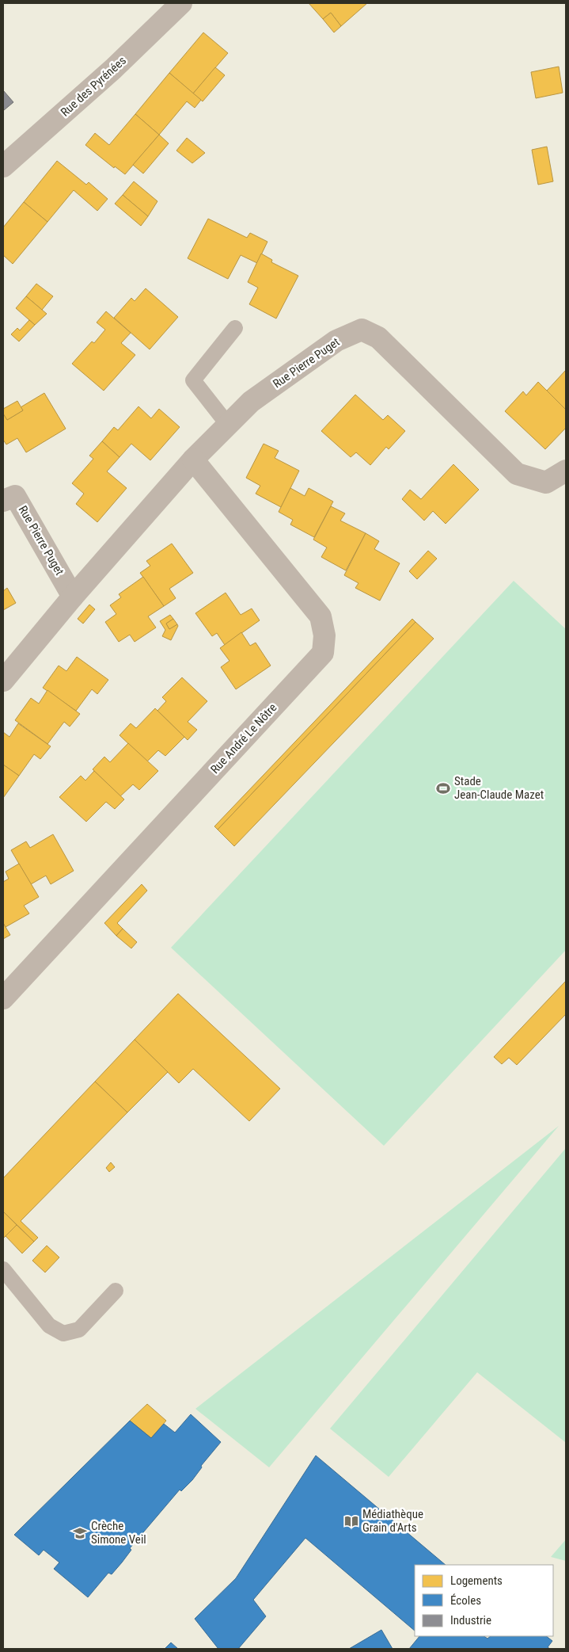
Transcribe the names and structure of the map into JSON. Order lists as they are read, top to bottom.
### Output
{
  "streets": {
    "street": ["Rue des Pyrénées", "Rue Pierre Puget", "Rue André Le Nôtre"]
  },
  "crossings": [
    ["Rue Pierre Puget", "Rue André Le Nôtre"]
  ],
  "places": {
    "sports": ["Stade Jean-Claude Mazet"],
    "library": ["Médiathèque Grain d'Arts"],
    "school or university": ["Crèche Simone Veil"]
  },
  "legend": ["Logements", "Écoles", "Industrie"]
}
